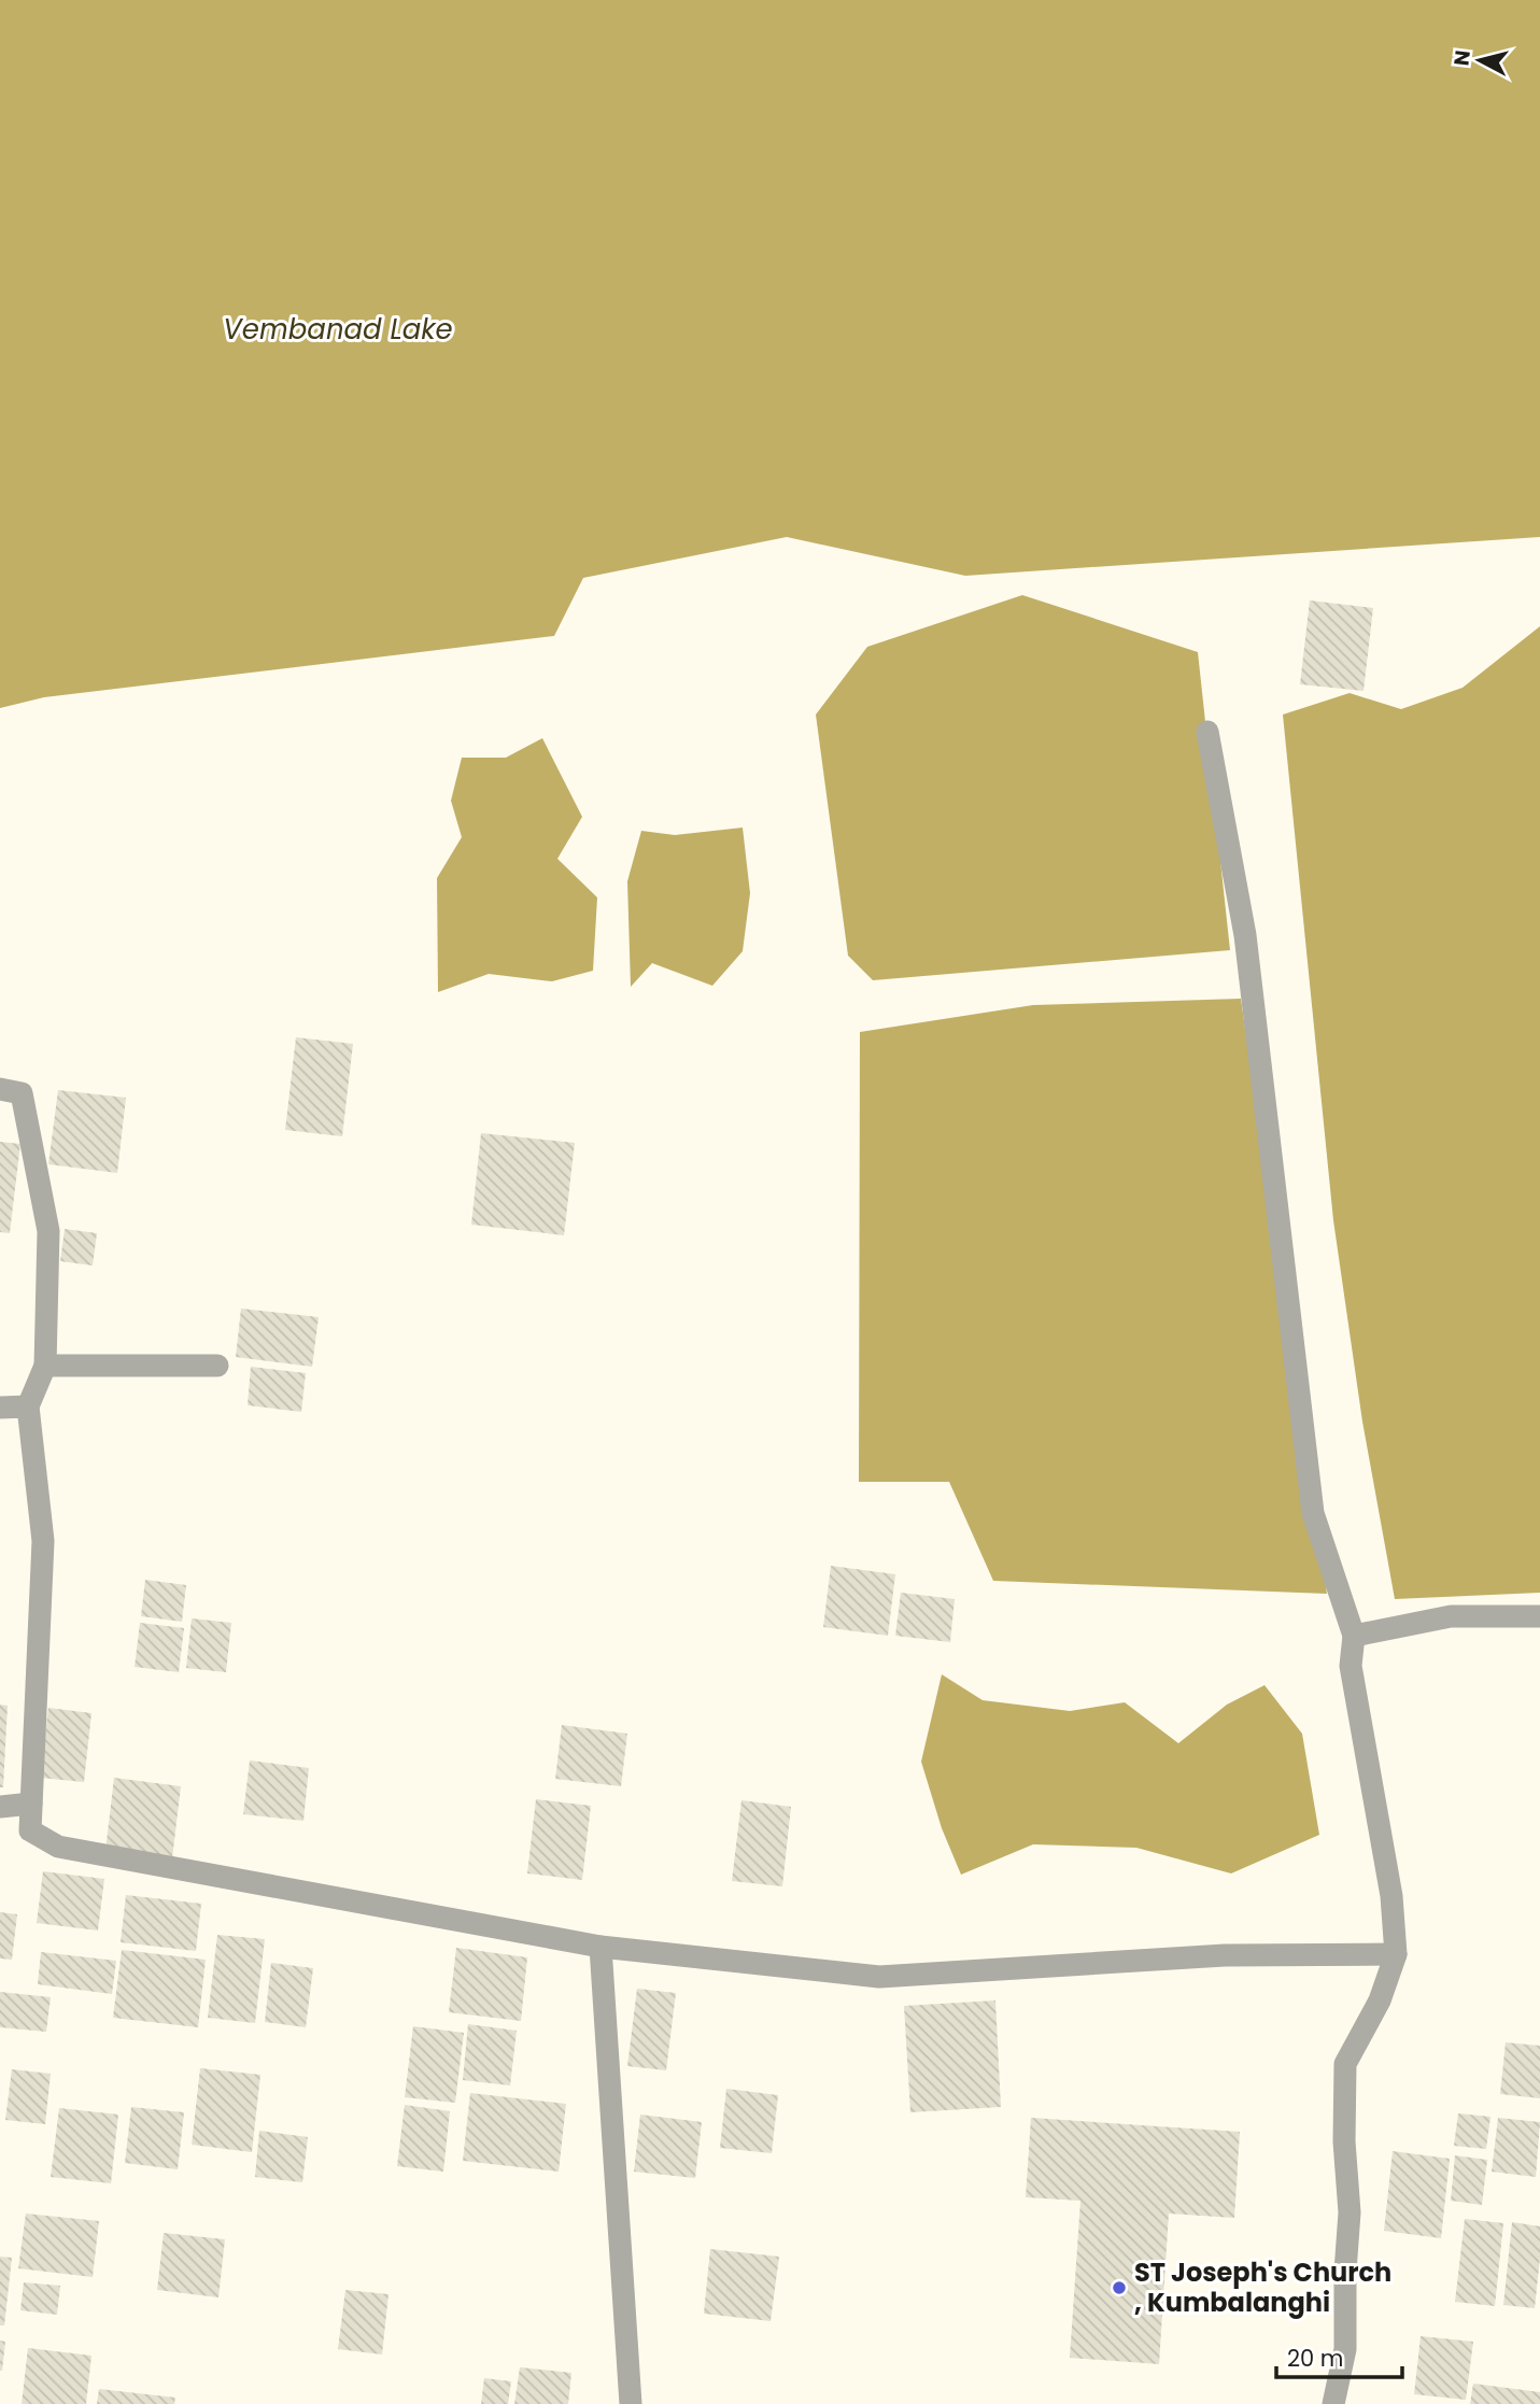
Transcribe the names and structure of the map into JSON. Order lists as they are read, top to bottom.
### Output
{
  "water": ["Vembanad Lake"],
  "places": ["ST Joseph's Church , Kumbalanghi"],
  "scale_bar": "20 m",
  "north": "left"
}
